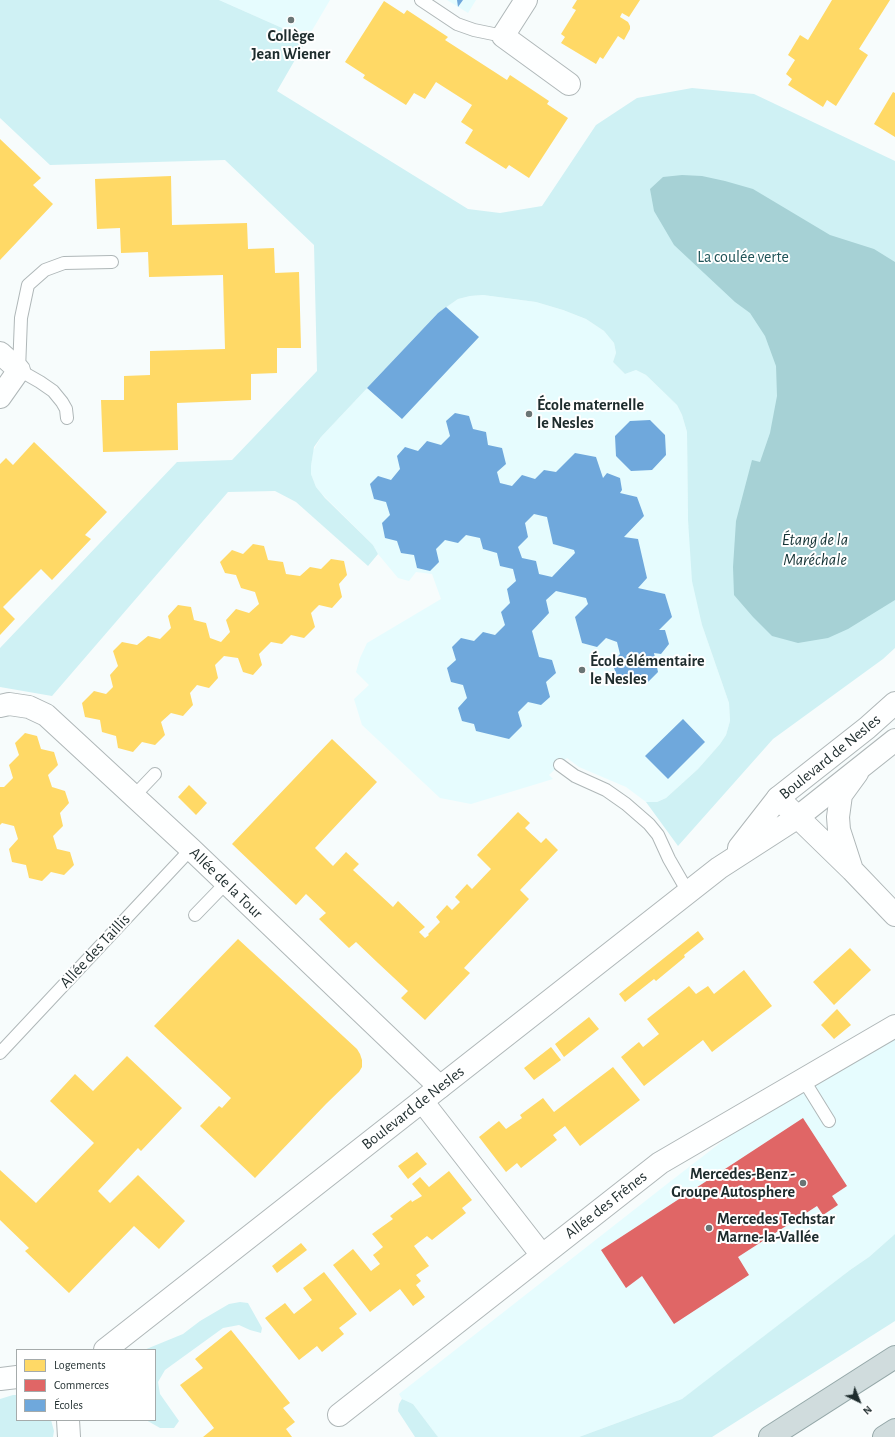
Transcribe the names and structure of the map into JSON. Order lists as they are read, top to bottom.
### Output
{
  "streets": {
    "street": ["Boulevard de Nesles", "Allée de la Tour", "Allée des Frênes"],
    "lane": ["Allée des Taillis"]
  },
  "crossings": [
    ["Boulevard de Nesles", "Allée de la Tour"],
    ["Allée de la Tour", "Allée des Taillis"]
  ],
  "water": ["Étang de la Maréchale"],
  "parks": ["La coulée verte"],
  "places": [
    "Collège Jean Wiener",
    "École maternelle le Nesles",
    "École élémentaire le Nesles",
    "Mercedes-Benz - Groupe Autosphere",
    "Mercedes Techstar Marne-la-Vallée"
  ],
  "legend": ["Logements", "Commerces", "Écoles"],
  "north": "bottom right"
}
